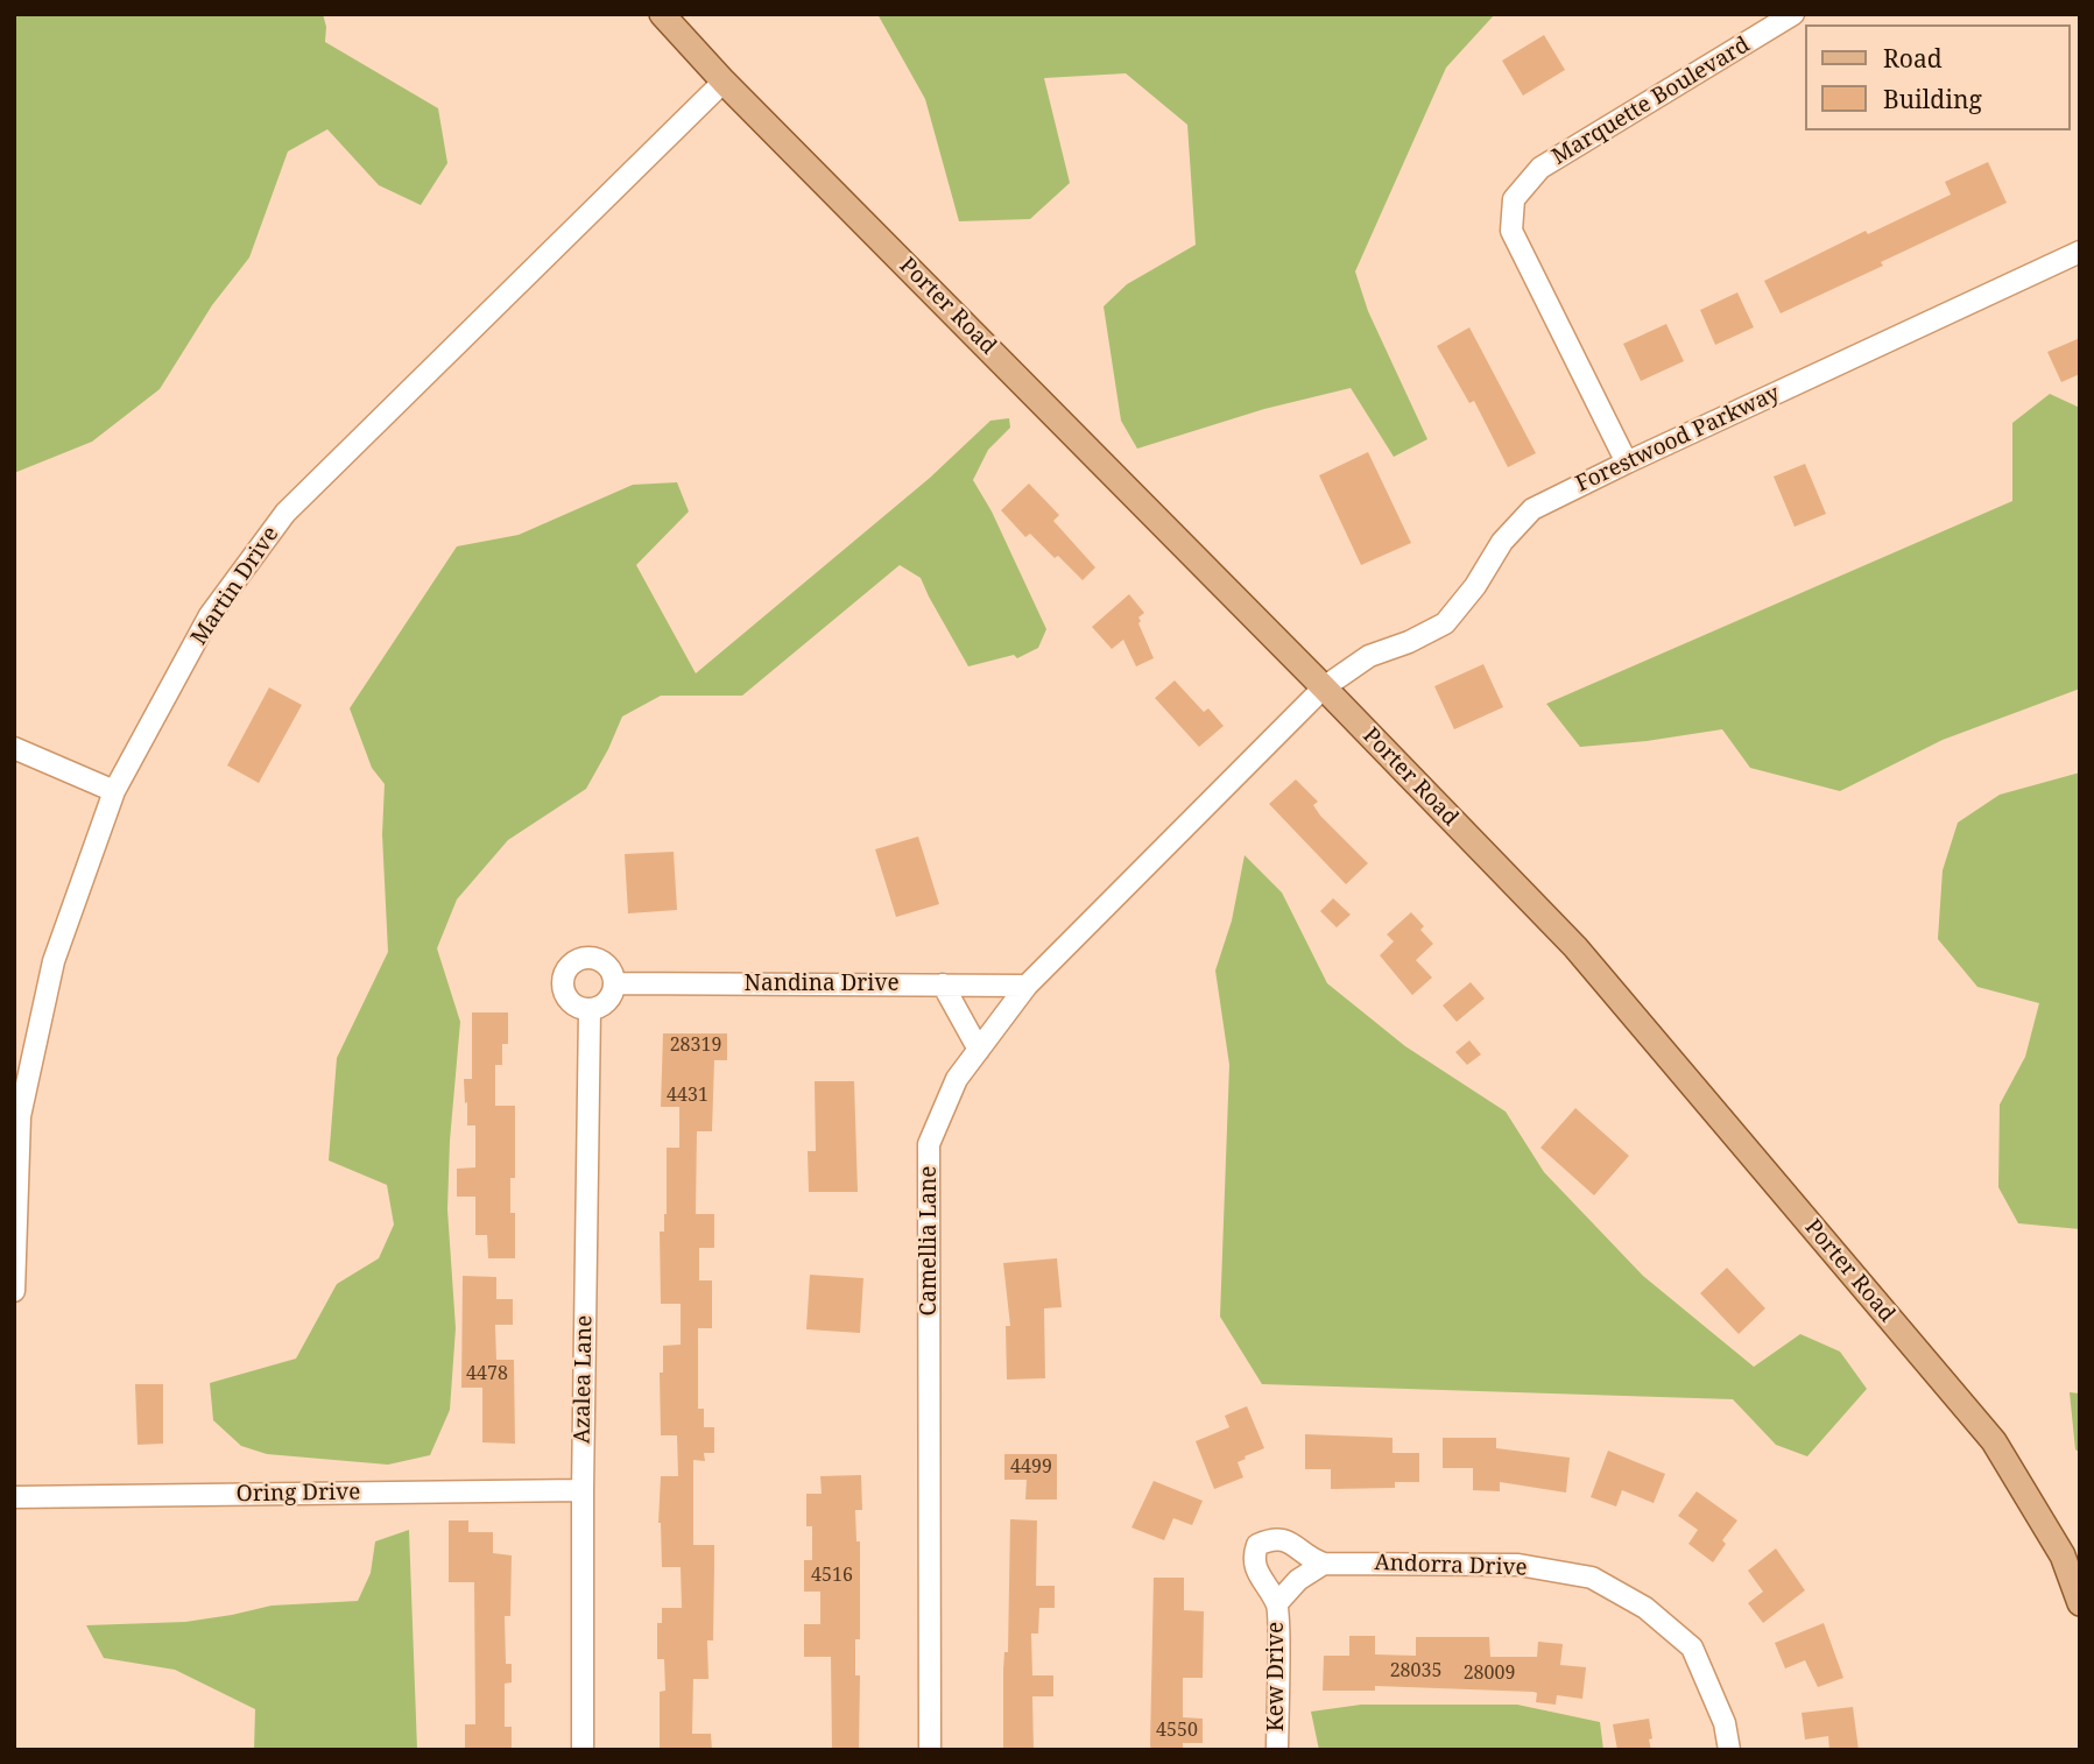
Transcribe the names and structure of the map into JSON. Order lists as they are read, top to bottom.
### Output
{
  "streets": {
    "main road": ["Porter Road"],
    "street": [
      "Marquette Boulevard",
      "Forestwood Parkway",
      "Martin Drive",
      "Nandina Drive",
      "Camellia Lane",
      "Azalea Lane",
      "Oring Drive",
      "Andorra Drive",
      "Kew Drive"
    ]
  },
  "crossings": [
    ["Marquette Boulevard", "Forestwood Parkway"],
    ["Porter Road", "Forestwood Parkway"],
    ["Porter Road", "Martin Drive"],
    ["Porter Road", "Camellia Lane"],
    ["Forestwood Parkway", "Camellia Lane"],
    ["Nandina Drive", "Camellia Lane"],
    ["Nandina Drive", "Azalea Lane"],
    ["Azalea Lane", "Oring Drive"],
    ["Andorra Drive", "Kew Drive"]
  ],
  "house_numbers": [
    "28319",
    "4431",
    "4478",
    "4499",
    "4516",
    "28035",
    "28009",
    "4550"
  ],
  "legend": ["Road", "Building"]
}
